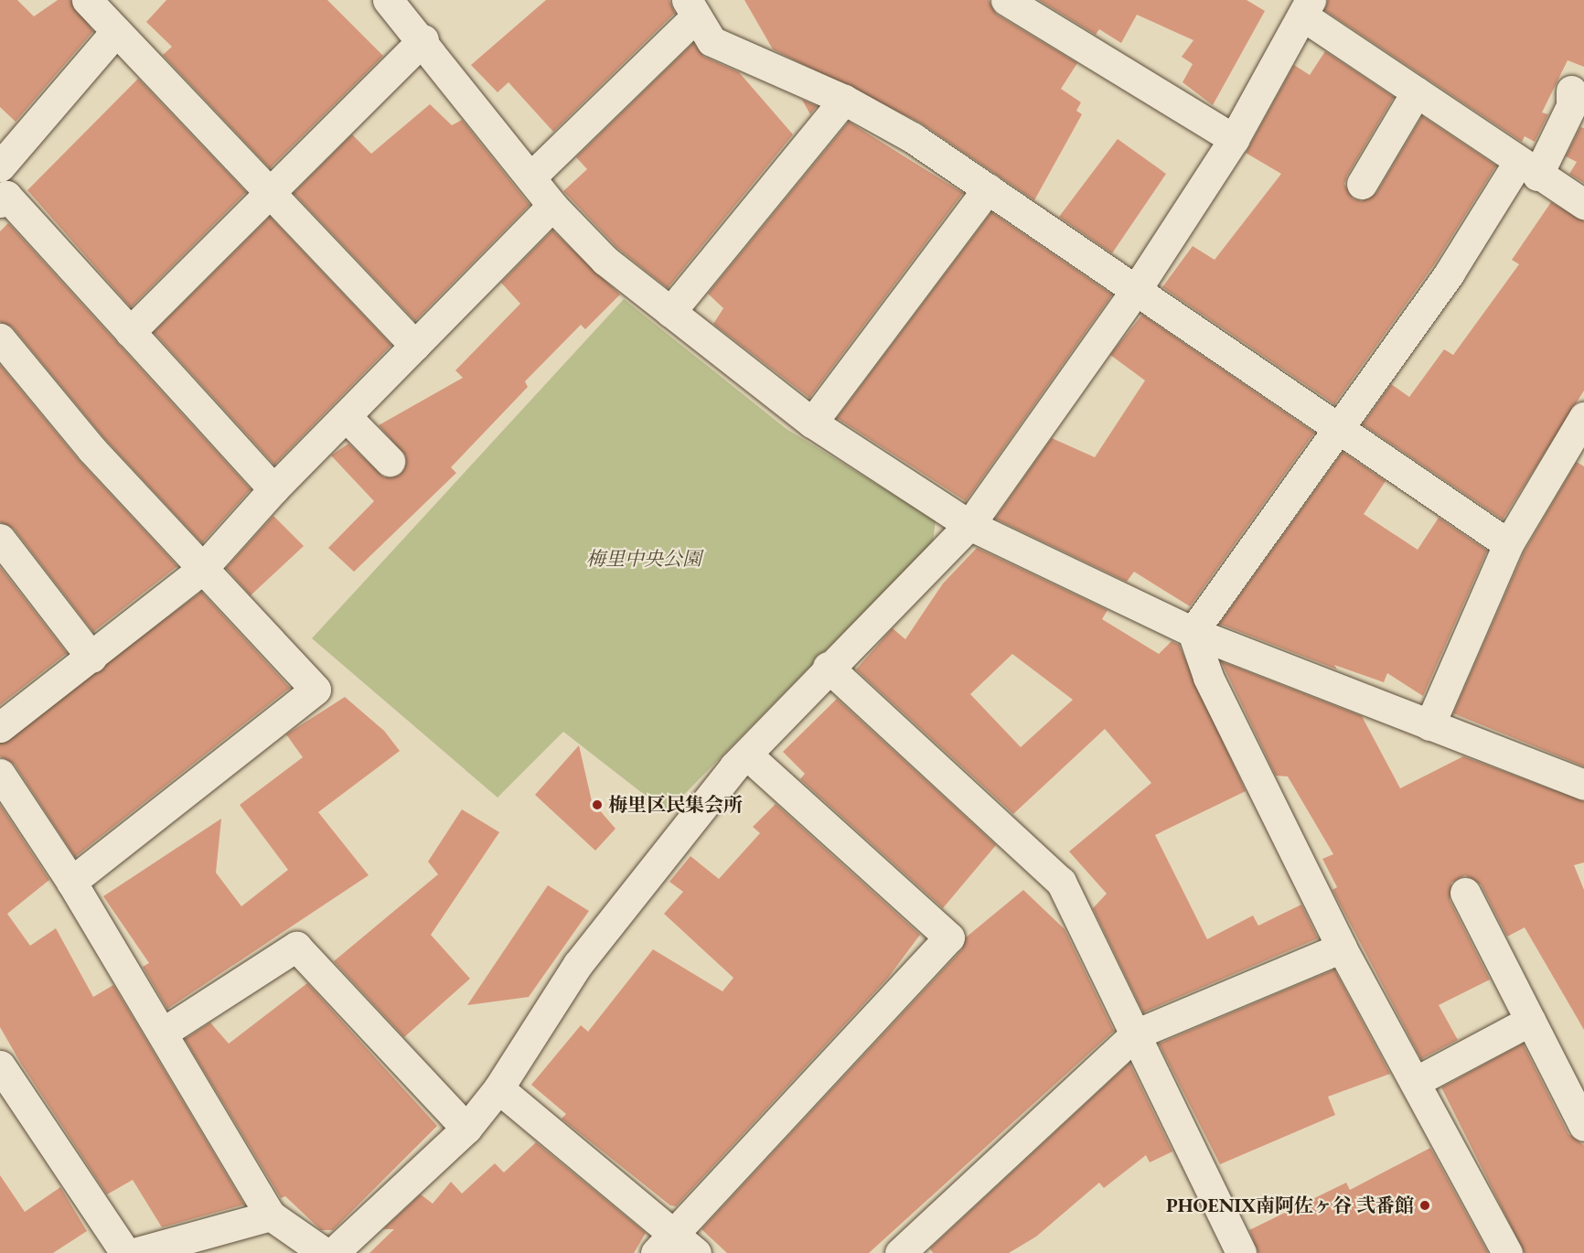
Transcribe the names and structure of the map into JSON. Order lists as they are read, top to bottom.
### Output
{
  "parks": ["梅里中央公園"],
  "places": ["梅里区民集会所", "PHOENIX南阿佐ヶ谷 弐番館"]
}
